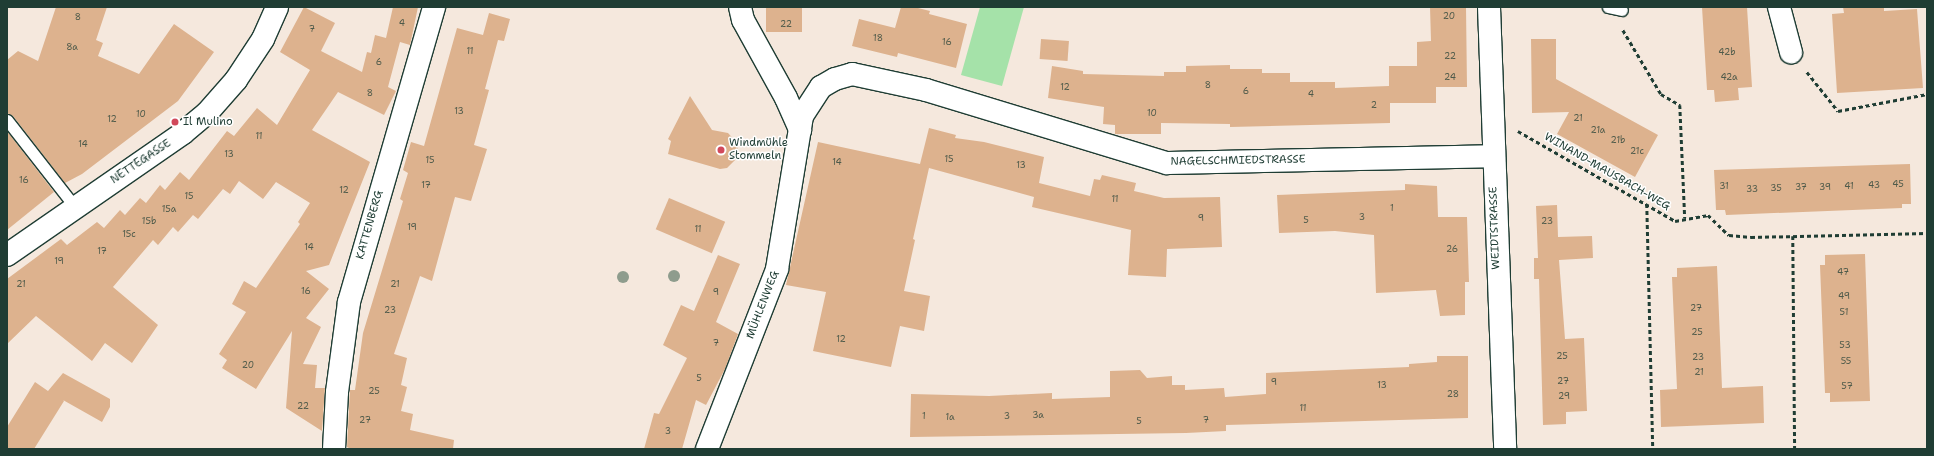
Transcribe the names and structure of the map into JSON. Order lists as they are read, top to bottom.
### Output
{
  "streets": {
    "street": [
      "NAGELSCHMIEDSTRASSE",
      "NETTEGASSE",
      "KATTENBERG",
      "WEIDTSTRASSE",
      "MÜHLENWEG"
    ],
    "path": ["WINAND-MAUSBACH-WEG"]
  },
  "crossings": [
    ["NAGELSCHMIEDSTRASSE", "WEIDTSTRASSE"],
    ["NAGELSCHMIEDSTRASSE", "MÜHLENWEG"],
    ["WINAND-MAUSBACH-WEG", "WEIDTSTRASSE"]
  ],
  "places": ["Il Mulino", "Windmühle Stommeln"],
  "house_numbers": [
    "20",
    "8",
    "4",
    "22",
    "7",
    "18",
    "16",
    "8a",
    "11",
    "42b",
    "22",
    "6",
    "24",
    "42a",
    "8",
    "12",
    "6",
    "8",
    "4",
    "2",
    "13",
    "10",
    "10",
    "21",
    "12",
    "21a",
    "11",
    "21b",
    "14",
    "21c",
    "13",
    "15",
    "15",
    "14",
    "13",
    "16",
    "45",
    "17",
    "43",
    "31",
    "41",
    "37",
    "39",
    "35",
    "33",
    "12",
    "15",
    "11",
    "1",
    "15a",
    "3",
    "9",
    "5",
    "15b",
    "23",
    "19",
    "11",
    "15c",
    "14",
    "26",
    "17",
    "19",
    "47",
    "21",
    "21",
    "16",
    "9",
    "49",
    "27",
    "23",
    "51",
    "25",
    "12",
    "7",
    "53",
    "25",
    "23",
    "55",
    "20",
    "21",
    "5",
    "27",
    "9",
    "13",
    "57",
    "25",
    "28",
    "29",
    "22",
    "11",
    "3a",
    "1",
    "3",
    "1a",
    "27",
    "7",
    "5",
    "3"
  ]
}
